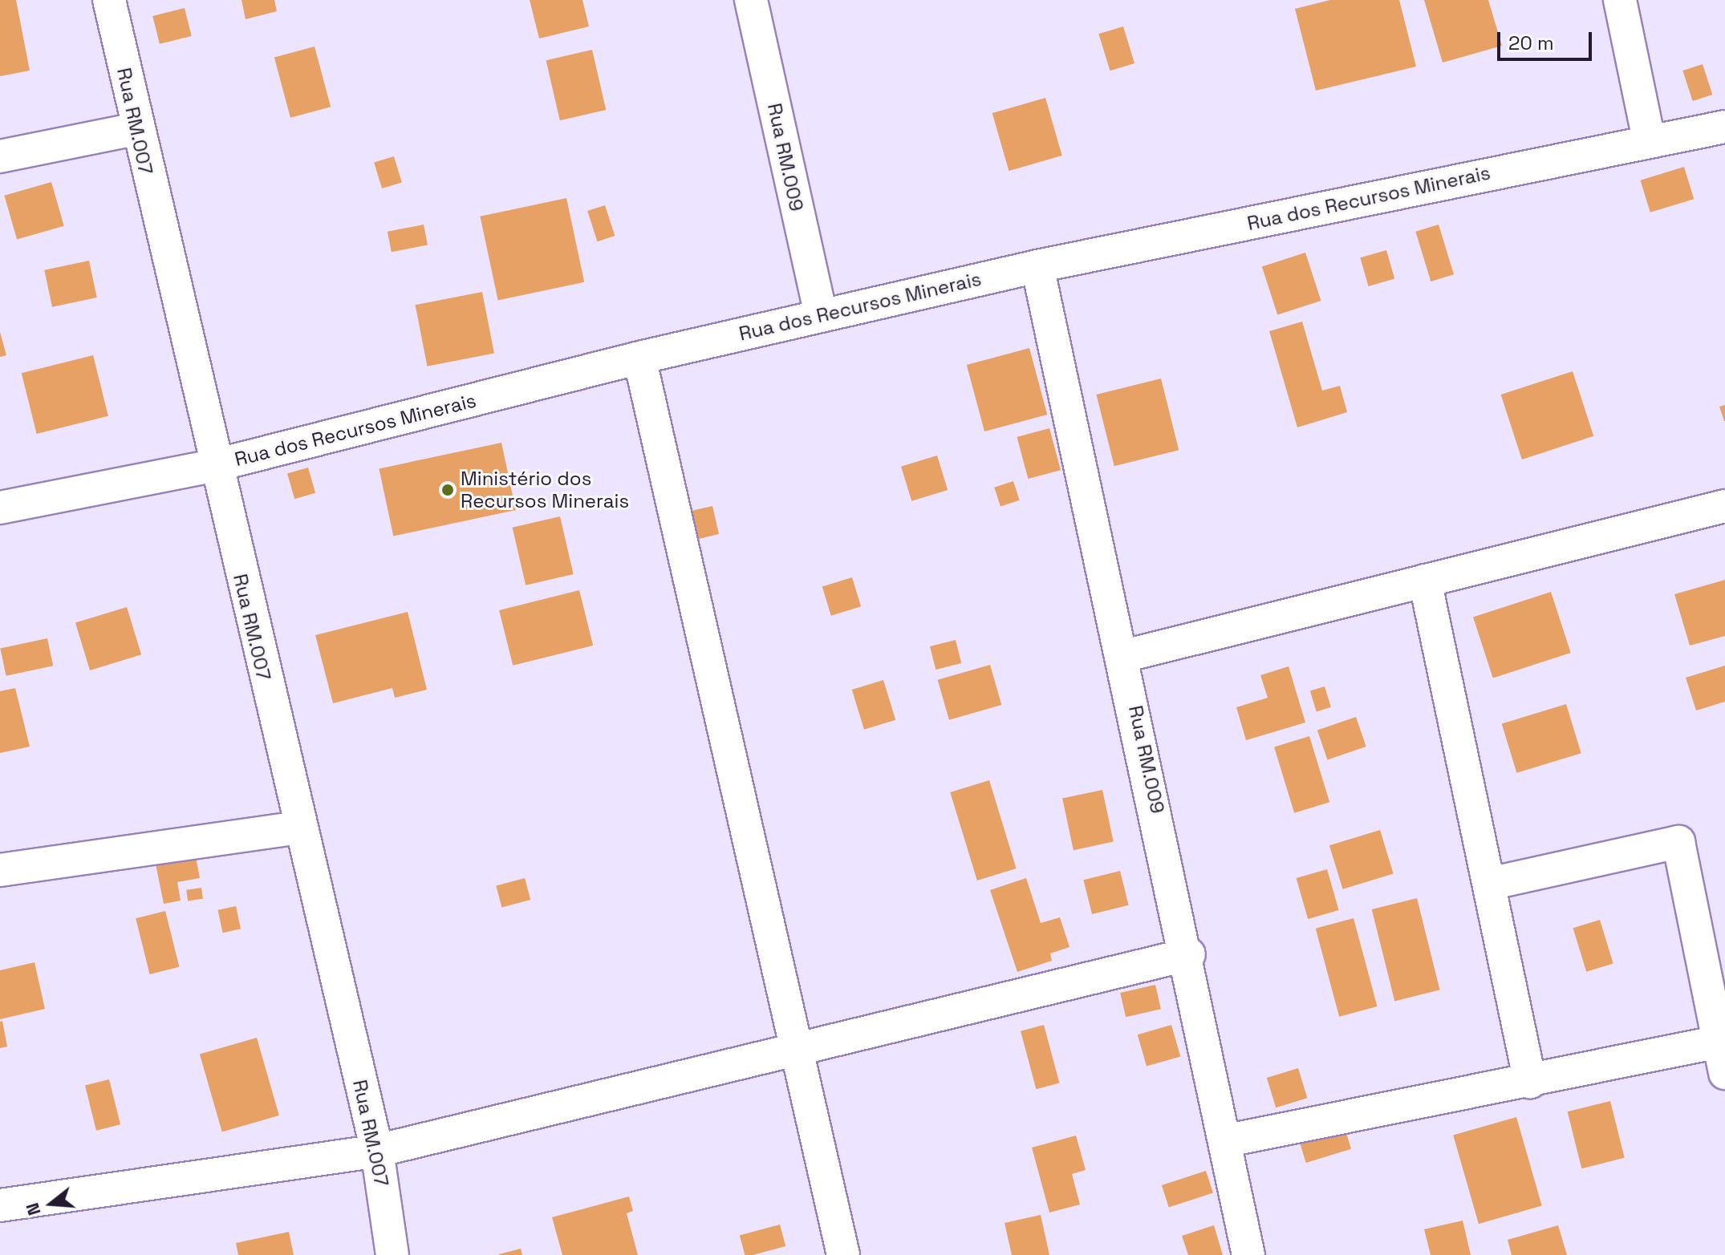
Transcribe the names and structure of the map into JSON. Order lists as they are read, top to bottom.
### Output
{
  "streets": {
    "street": ["Rua RM.007", "Rua RM.009", "Rua dos Recursos Minerais"]
  },
  "crossings": [
    ["Rua RM.007", "Rua dos Recursos Minerais"],
    ["Rua RM.009", "Rua dos Recursos Minerais"]
  ],
  "places": ["Ministério dos Recursos Minerais"],
  "scale_bar": "20 m",
  "north": "left"
}
